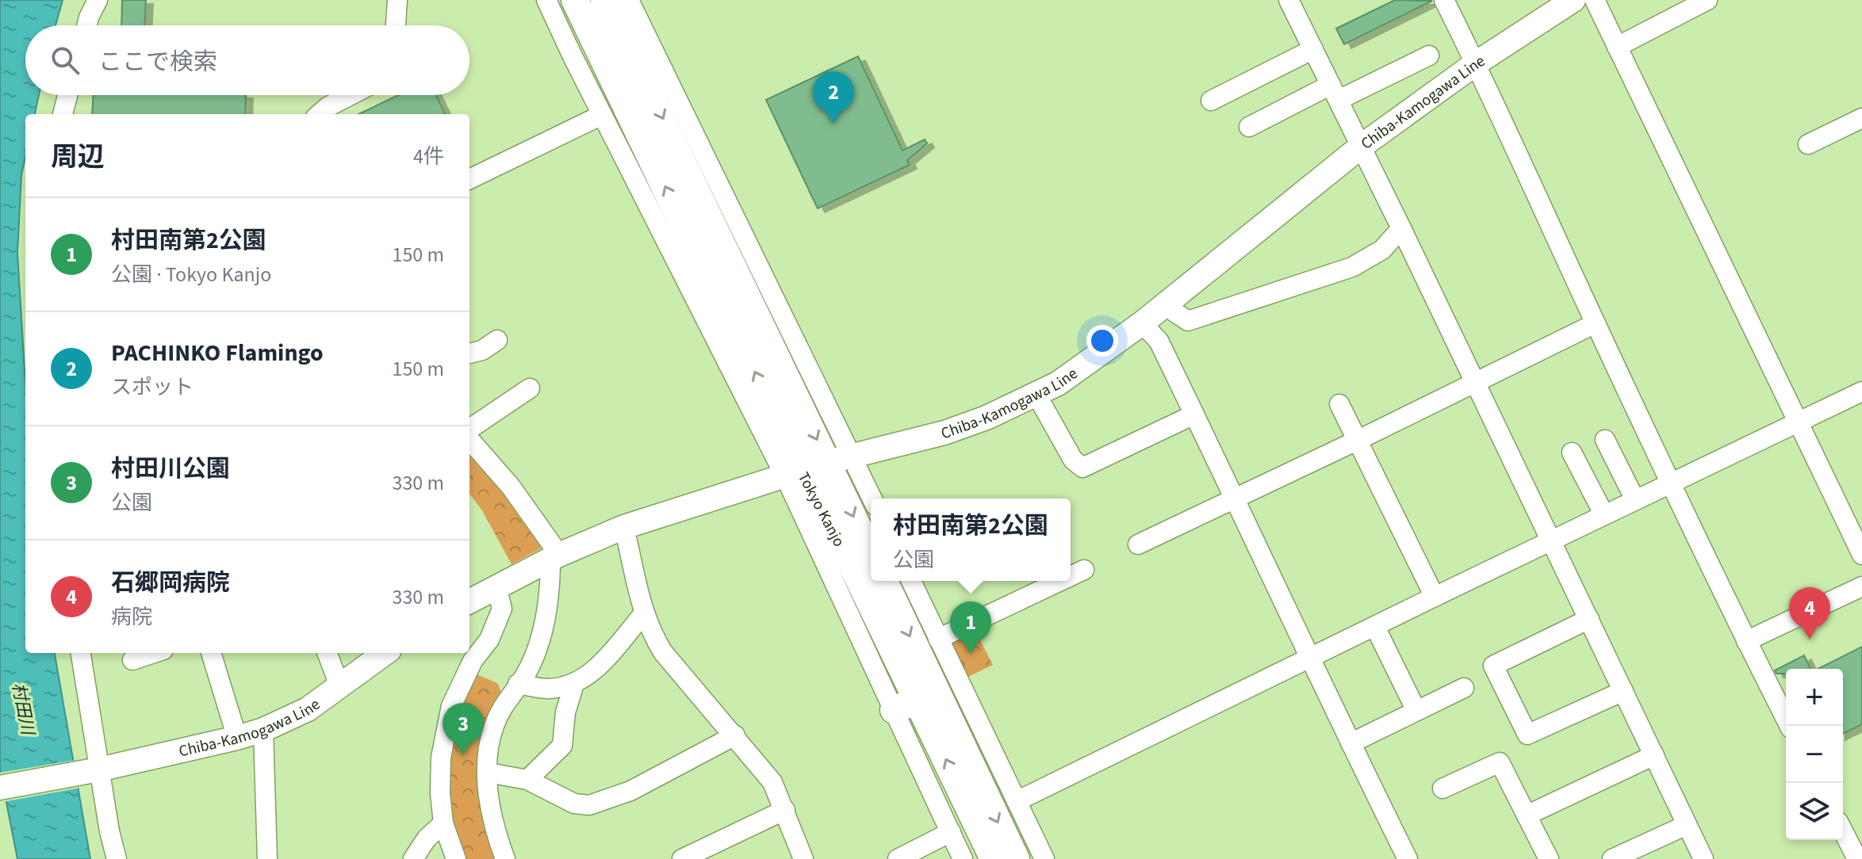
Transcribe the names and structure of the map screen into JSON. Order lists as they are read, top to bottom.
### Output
{
  "streets": {
    "highway": ["Tokyo Kanjo"],
    "main road": ["Chiba-Kamogawa Line"]
  },
  "crossings": [
    ["Chiba-Kamogawa Line", "Tokyo Kanjo"]
  ],
  "water": ["村田川"],
  "page": {
    "search": "ここで検索",
    "pins": [
      "2",
      "4",
      "1",
      "3"
    ],
    "heading": ["周辺", "4件"],
    "list": [
      {
        "mark": "1",
        "name": "村田南第2公園",
        "note": "公園 · Tokyo Kanjo",
        "value": "150 m"
      },
      {
        "mark": "2",
        "name": "PACHINKO Flamingo",
        "note": "スポット",
        "value": "150 m"
      },
      {
        "mark": "3",
        "name": "村田川公園",
        "note": "公園",
        "value": "330 m"
      },
      {
        "mark": "4",
        "name": "石郷岡病院",
        "note": "病院",
        "value": "330 m"
      }
    ],
    "popup": ["村田南第2公園", "公園"],
    "map_buttons": ["+", "−"]
  }
}
